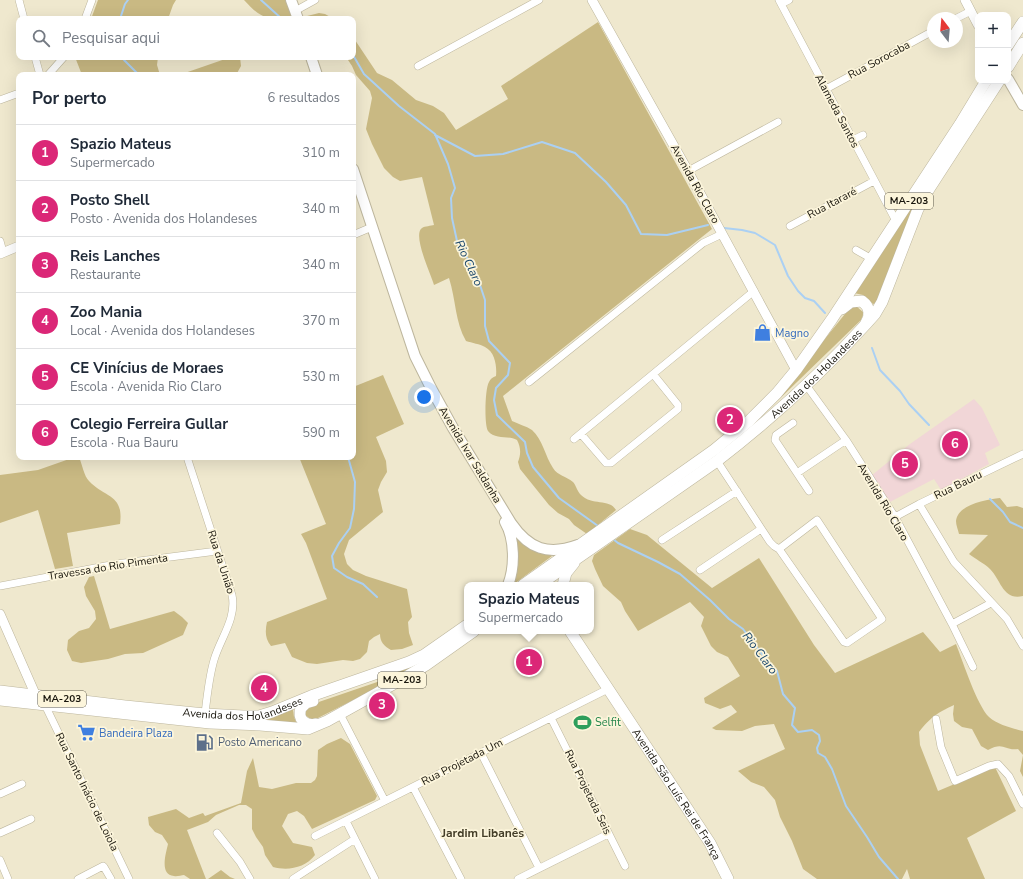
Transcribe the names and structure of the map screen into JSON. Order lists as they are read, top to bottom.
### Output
{
  "streets": {
    "main road": [
      "MA-203",
      "Avenida dos Holandeses",
      "Avenida Ivar Saldanha",
      "Avenida São Luís Rei de França"
    ],
    "street": [
      "Rua Sorocaba",
      "Alameda Santos",
      "Avenida Rio Claro",
      "Rua Itararé",
      "Rua Bauru",
      "Rua da União",
      "Travessa do Rio Pimenta",
      "Rua Projetada Um",
      "Rua Santo Inácio de Loiola",
      "Rua Projetada Seis"
    ]
  },
  "crossings": [
    ["Rua Sorocaba", "Alameda Santos"],
    ["Alameda Santos", "Rua Itararé"],
    ["Alameda Santos", "Avenida dos Holandeses"],
    ["Avenida Rio Claro", "Avenida dos Holandeses"],
    ["Avenida Rio Claro", "Rua Bauru"],
    ["Avenida dos Holandeses", "Avenida Ivar Saldanha"],
    ["Avenida dos Holandeses", "Rua da União"],
    ["Avenida dos Holandeses", "Rua Santo Inácio de Loiola"],
    ["Rua da União", "Travessa do Rio Pimenta"],
    ["Rua Projetada Um", "Rua Projetada Seis"],
    ["Rua Projetada Um", "Avenida São Luís Rei de França"]
  ],
  "districts": ["Jardim Libanês"],
  "water": ["Rio Claro"],
  "places": {
    "shop": ["Magno"],
    "sports": ["Selfit"],
    "supermarket": ["Bandeira Plaza"],
    "fuel station": ["Posto Americano"]
  },
  "north": "top",
  "page": {
    "map_buttons": ["+", "−"],
    "search": "Pesquisar aqui",
    "heading": ["Por perto", "6 resultados"],
    "list": [
      {
        "mark": "1",
        "name": "Spazio Mateus",
        "note": "Supermercado",
        "value": "310 m"
      },
      {
        "mark": "2",
        "name": "Posto Shell",
        "note": "Posto · Avenida dos Holandeses",
        "value": "340 m"
      },
      {
        "mark": "3",
        "name": "Reis Lanches",
        "note": "Restaurante",
        "value": "340 m"
      },
      {
        "mark": "4",
        "name": "Zoo Mania",
        "note": "Local · Avenida dos Holandeses",
        "value": "370 m"
      },
      {
        "mark": "5",
        "name": "CE Vinícius de Moraes",
        "note": "Escola · Avenida Rio Claro",
        "value": "530 m"
      },
      {
        "mark": "6",
        "name": "Colegio Ferreira Gullar",
        "note": "Escola · Rua Bauru",
        "value": "590 m"
      }
    ],
    "pins": [
      "2",
      "6",
      "5",
      "1",
      "4",
      "3"
    ],
    "popup": ["Spazio Mateus", "Supermercado"]
  }
}
